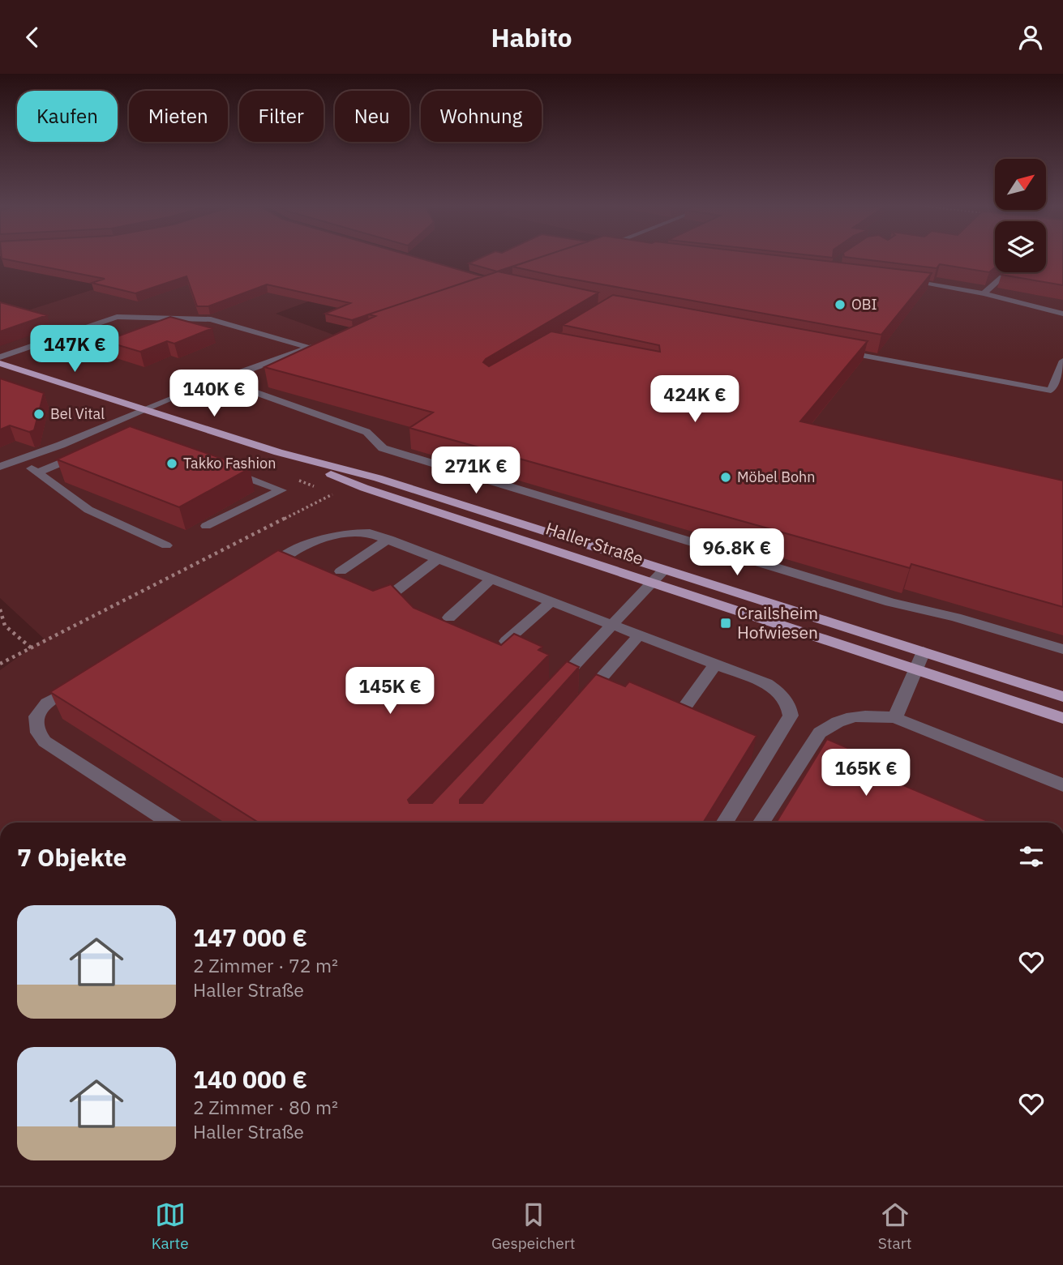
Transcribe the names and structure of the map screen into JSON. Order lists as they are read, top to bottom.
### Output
{
  "streets": {
    "main road": ["Haller Straße"]
  },
  "places": {
    "other": [
      "OBI",
      "Bel Vital",
      "Takko Fashion",
      "Möbel Bohn"
    ],
    "transit": ["Crailsheim Hofwiesen"]
  },
  "north": "top right",
  "page": {
    "header": "Habito",
    "chip": [
      "Kaufen",
      "Mieten",
      "Filter",
      "Neu",
      "Wohnung"
    ],
    "price": [
      "147K €",
      "140K €",
      "424K €",
      "271K €",
      "96.8K €",
      "145K €",
      "165K €"
    ],
    "heading": "7 Objekte",
    "list": [
      {
        "name": "147 000 €",
        "note": "2 Zimmer · 72 m² · Haller Straße"
      },
      {
        "name": "140 000 €",
        "note": "2 Zimmer · 80 m² · Haller Straße"
      }
    ],
    "tabs": ["Karte", "Gespeichert", "Start"]
  }
}
